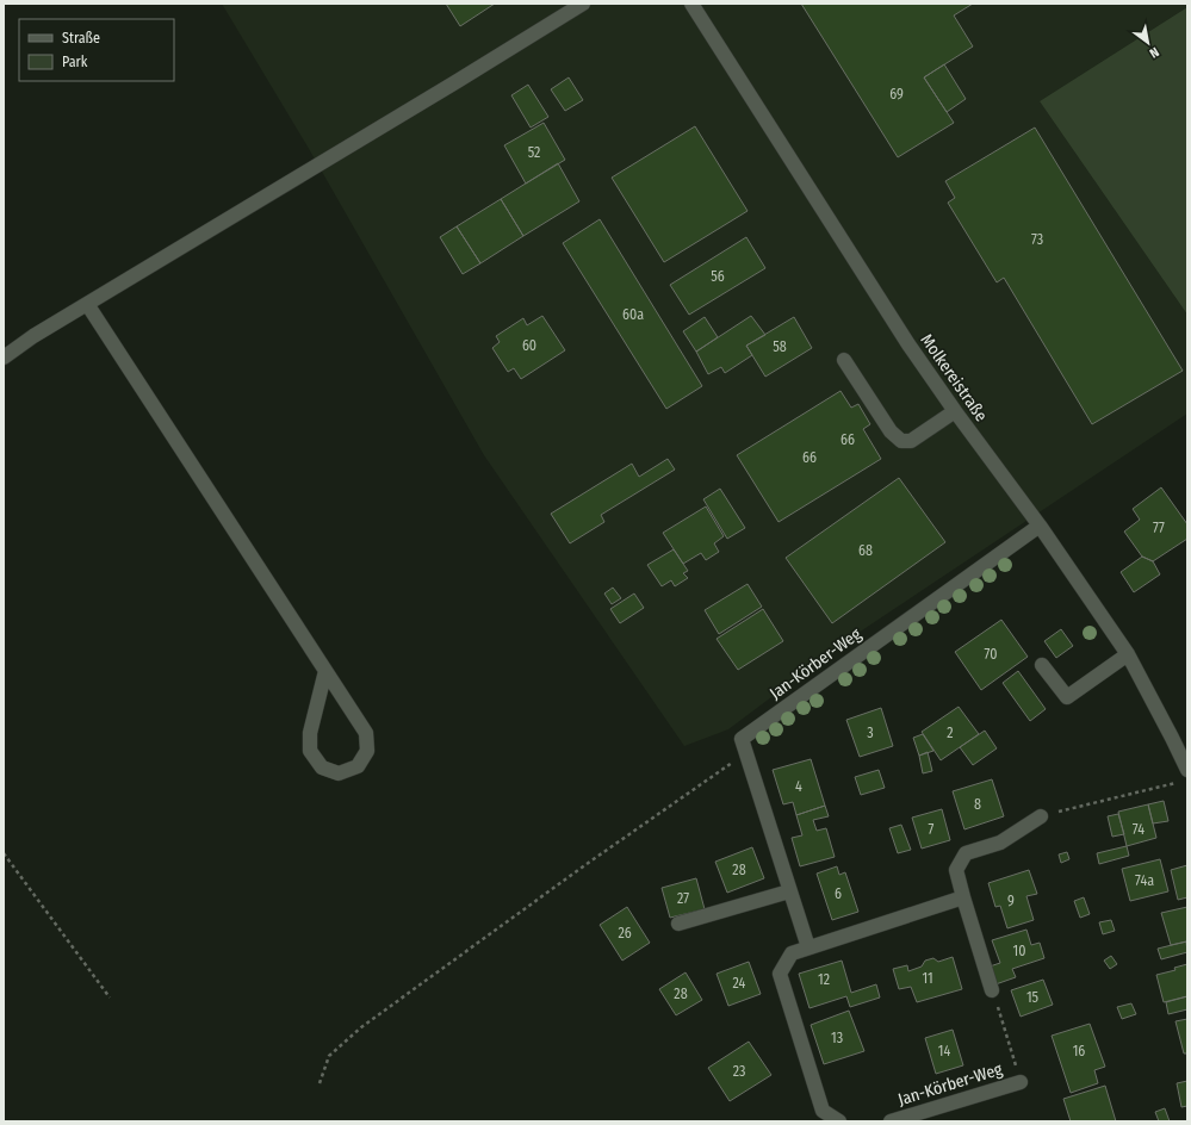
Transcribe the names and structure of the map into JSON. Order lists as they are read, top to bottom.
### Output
{
  "streets": {
    "street": ["Molkereistraße", "Jan-Körber-Weg"]
  },
  "crossings": [
    ["Molkereistraße", "Jan-Körber-Weg"]
  ],
  "house_numbers": [
    "69",
    "52",
    "73",
    "56",
    "60a",
    "60",
    "58",
    "66",
    "66",
    "77",
    "68",
    "70",
    "3",
    "2",
    "4",
    "8",
    "7",
    "74",
    "28",
    "74a",
    "6",
    "27",
    "9",
    "26",
    "10",
    "11",
    "12",
    "24",
    "28",
    "15",
    "13",
    "14",
    "16",
    "23"
  ],
  "legend": ["Straße", "Park"],
  "north": "bottom right"
}
